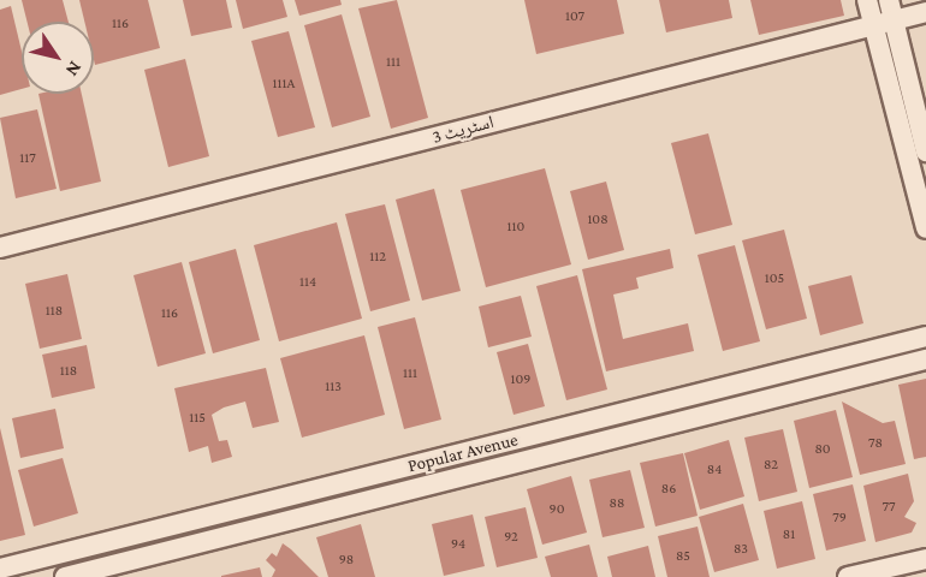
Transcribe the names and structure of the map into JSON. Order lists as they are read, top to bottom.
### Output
{
  "streets": {
    "street": ["اسٹریٹ 3", "Popular Avenue"]
  },
  "house_numbers": [
    "107",
    "116",
    "111",
    "111A",
    "117",
    "108",
    "110",
    "112",
    "105",
    "114",
    "118",
    "116",
    "118",
    "111",
    "109",
    "113",
    "115",
    "78",
    "80",
    "82",
    "84",
    "86",
    "88",
    "77",
    "90",
    "79",
    "81",
    "92",
    "94",
    "83",
    "85",
    "98"
  ],
  "north": "bottom right"
}
